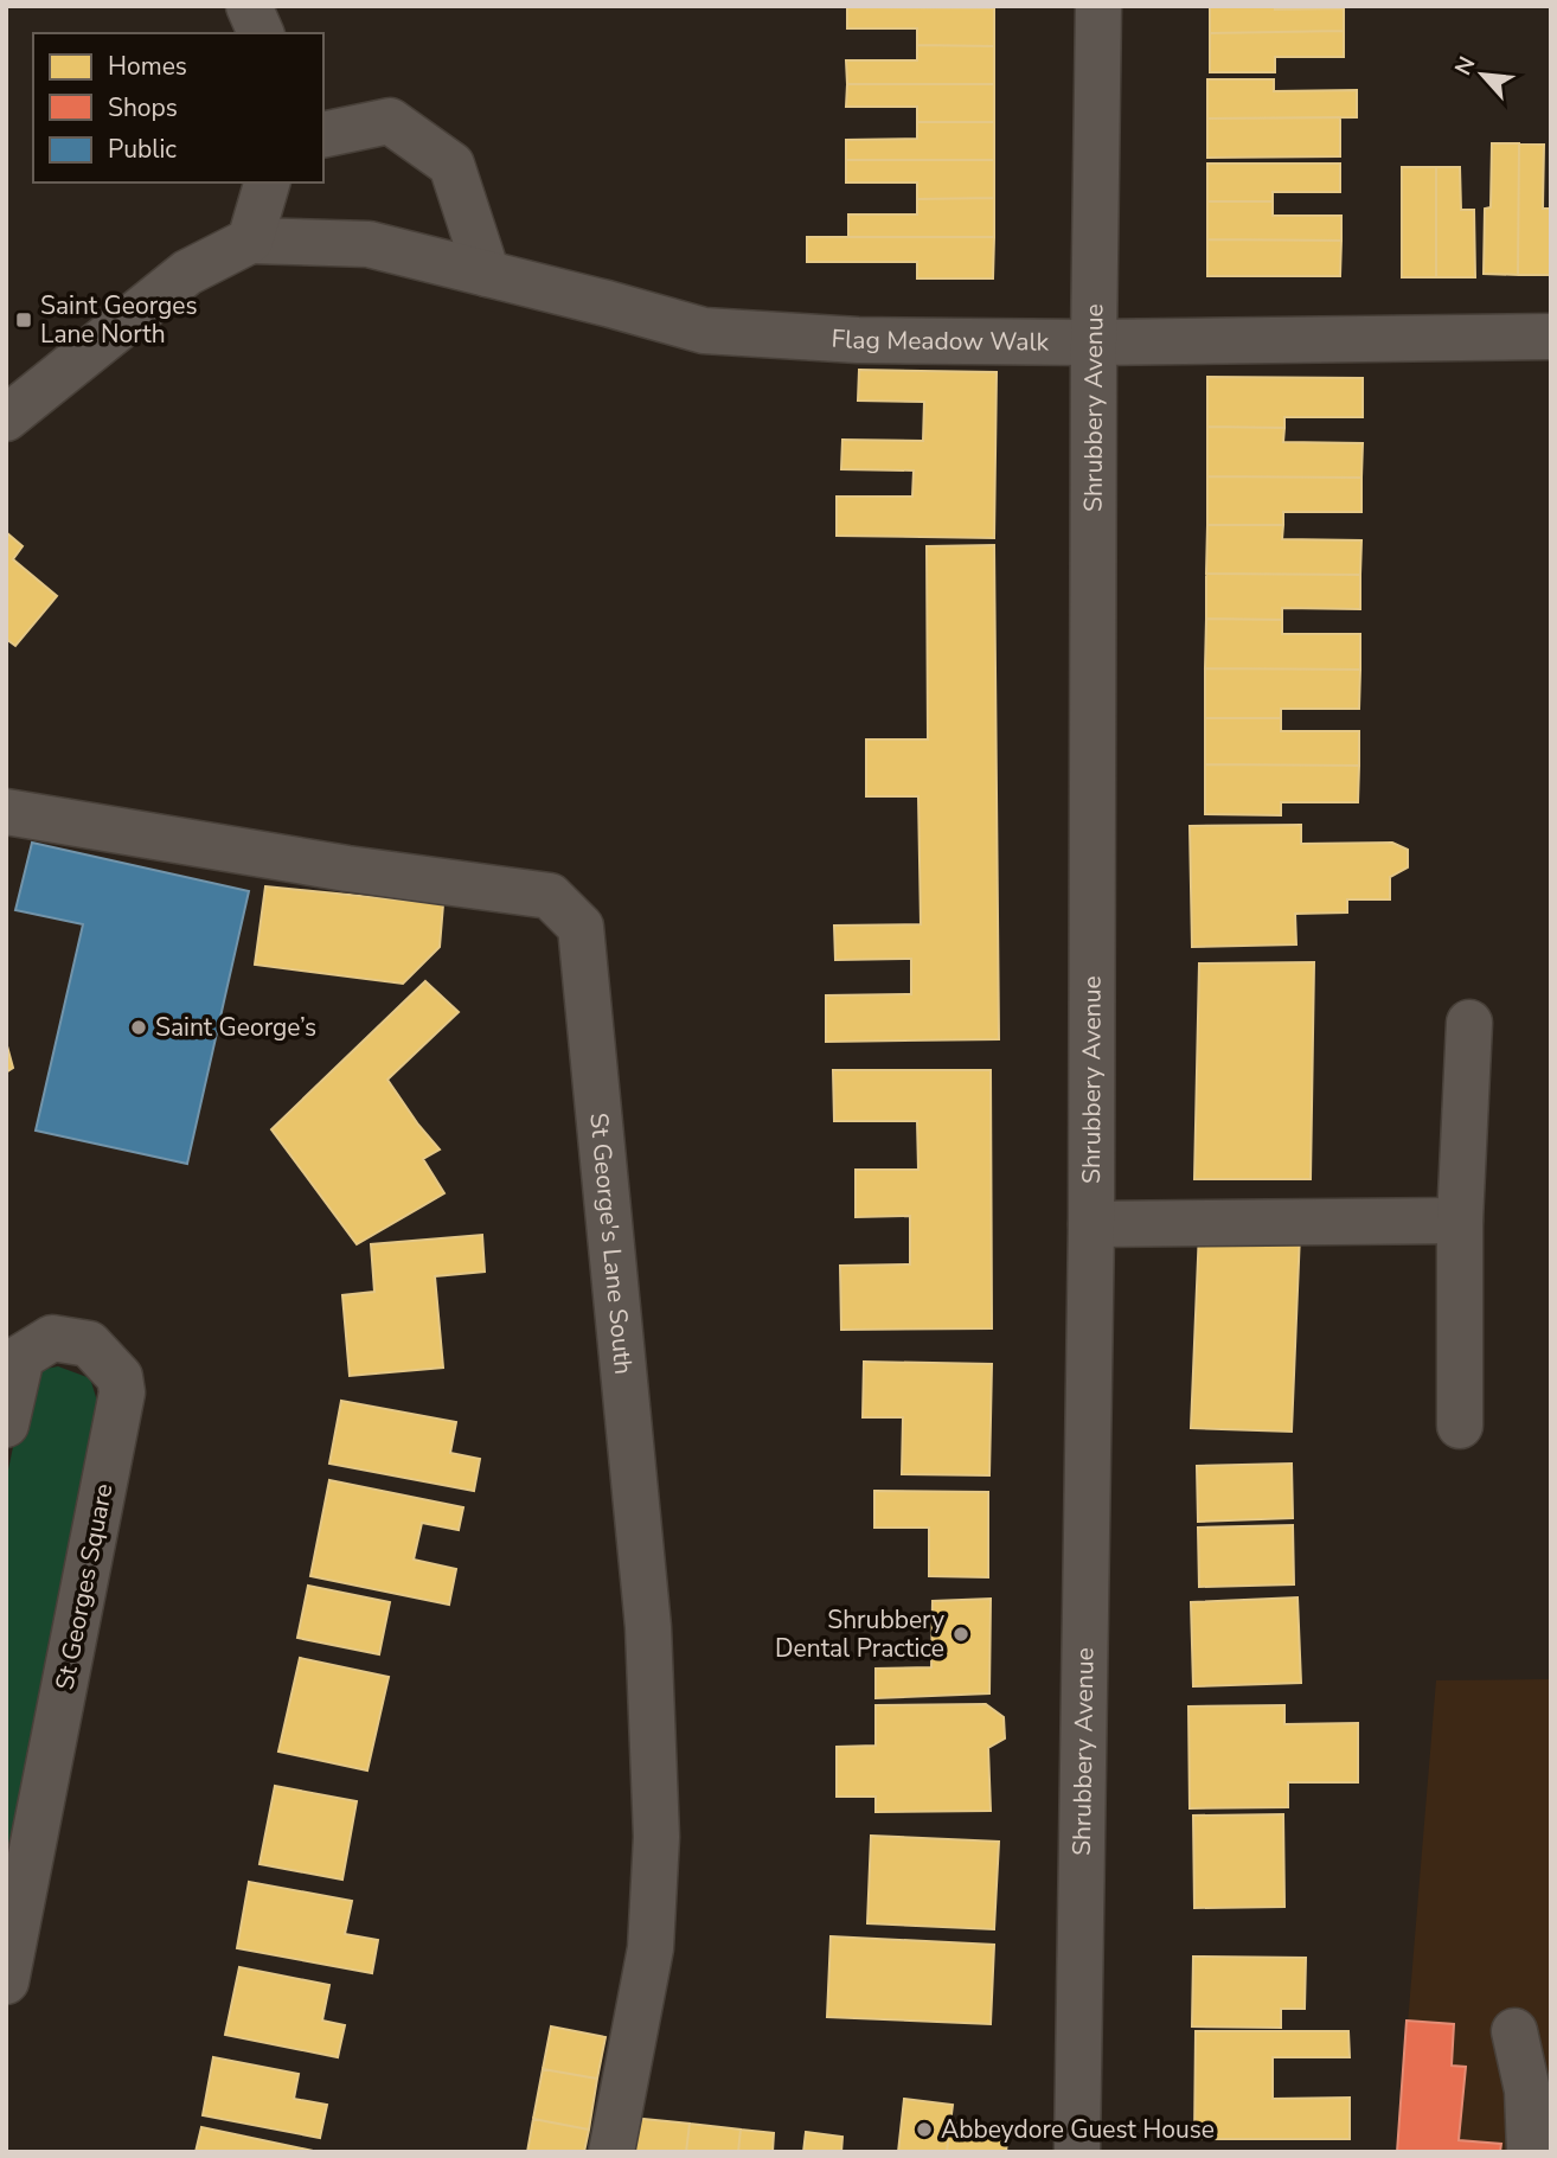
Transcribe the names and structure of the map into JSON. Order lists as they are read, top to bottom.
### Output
{
  "streets": {
    "street": [
      "Flag Meadow Walk",
      "Shrubbery Avenue",
      "St George's Lane South",
      "St Georges Square"
    ]
  },
  "crossings": [
    ["Flag Meadow Walk", "Shrubbery Avenue"]
  ],
  "places": {
    "transit": ["Saint Georges Lane North"],
    "other": ["Saint George’s", "Shrubbery Dental Practice", "Abbeydore Guest House"]
  },
  "legend": ["Homes", "Shops", "Public"],
  "north": "top left"
}
